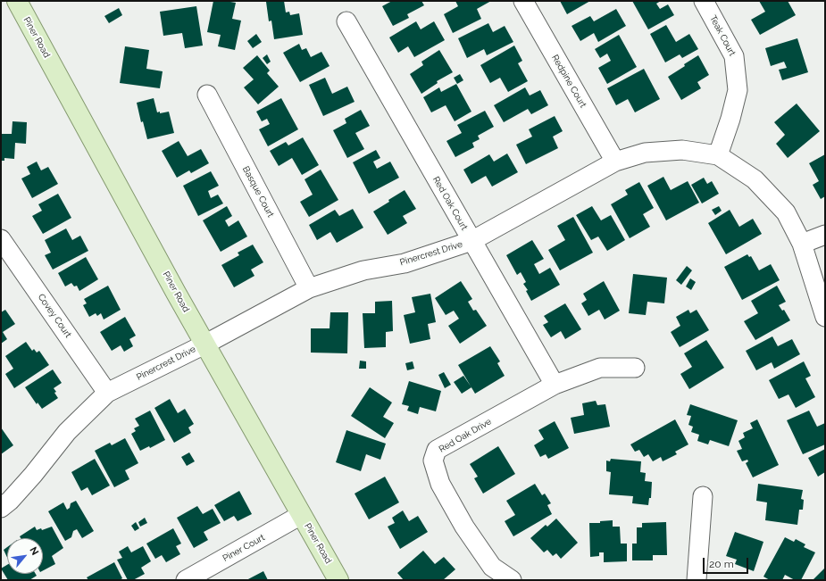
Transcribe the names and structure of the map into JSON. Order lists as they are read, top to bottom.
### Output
{
  "streets": {
    "main road": ["Piner Road"],
    "street": [
      "Teak Court",
      "Redpine Court",
      "Basque Court",
      "Red Oak Court",
      "Pinercrest Drive",
      "Covey Court",
      "Red Oak Drive",
      "Piner Court"
    ]
  },
  "crossings": [
    ["Teak Court", "Pinercrest Drive"],
    ["Piner Road", "Pinercrest Drive"],
    ["Piner Road", "Piner Court"],
    ["Redpine Court", "Pinercrest Drive"],
    ["Basque Court", "Pinercrest Drive"],
    ["Red Oak Court", "Pinercrest Drive"],
    ["Red Oak Court", "Red Oak Drive"],
    ["Pinercrest Drive", "Covey Court"]
  ],
  "scale_bar": "20 m",
  "north": "top right"
}
